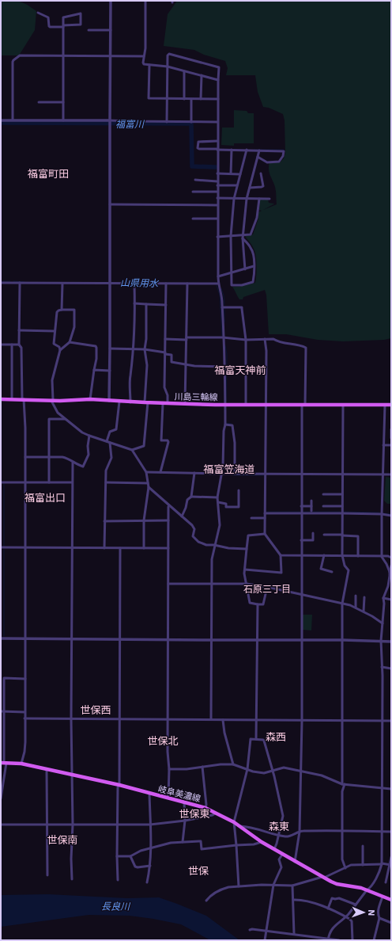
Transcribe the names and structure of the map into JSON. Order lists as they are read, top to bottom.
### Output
{
  "streets": {
    "main road": ["川島三輪線", "岐阜美濃線"]
  },
  "districts": [
    "福富町田",
    "福富天神前",
    "福富笠海道",
    "福富出口",
    "石原三丁目",
    "世保西",
    "森西",
    "世保北",
    "世保東",
    "森東",
    "世保南",
    "世保"
  ],
  "water": ["福富川", "山県用水", "長良川"],
  "north": "right"
}
